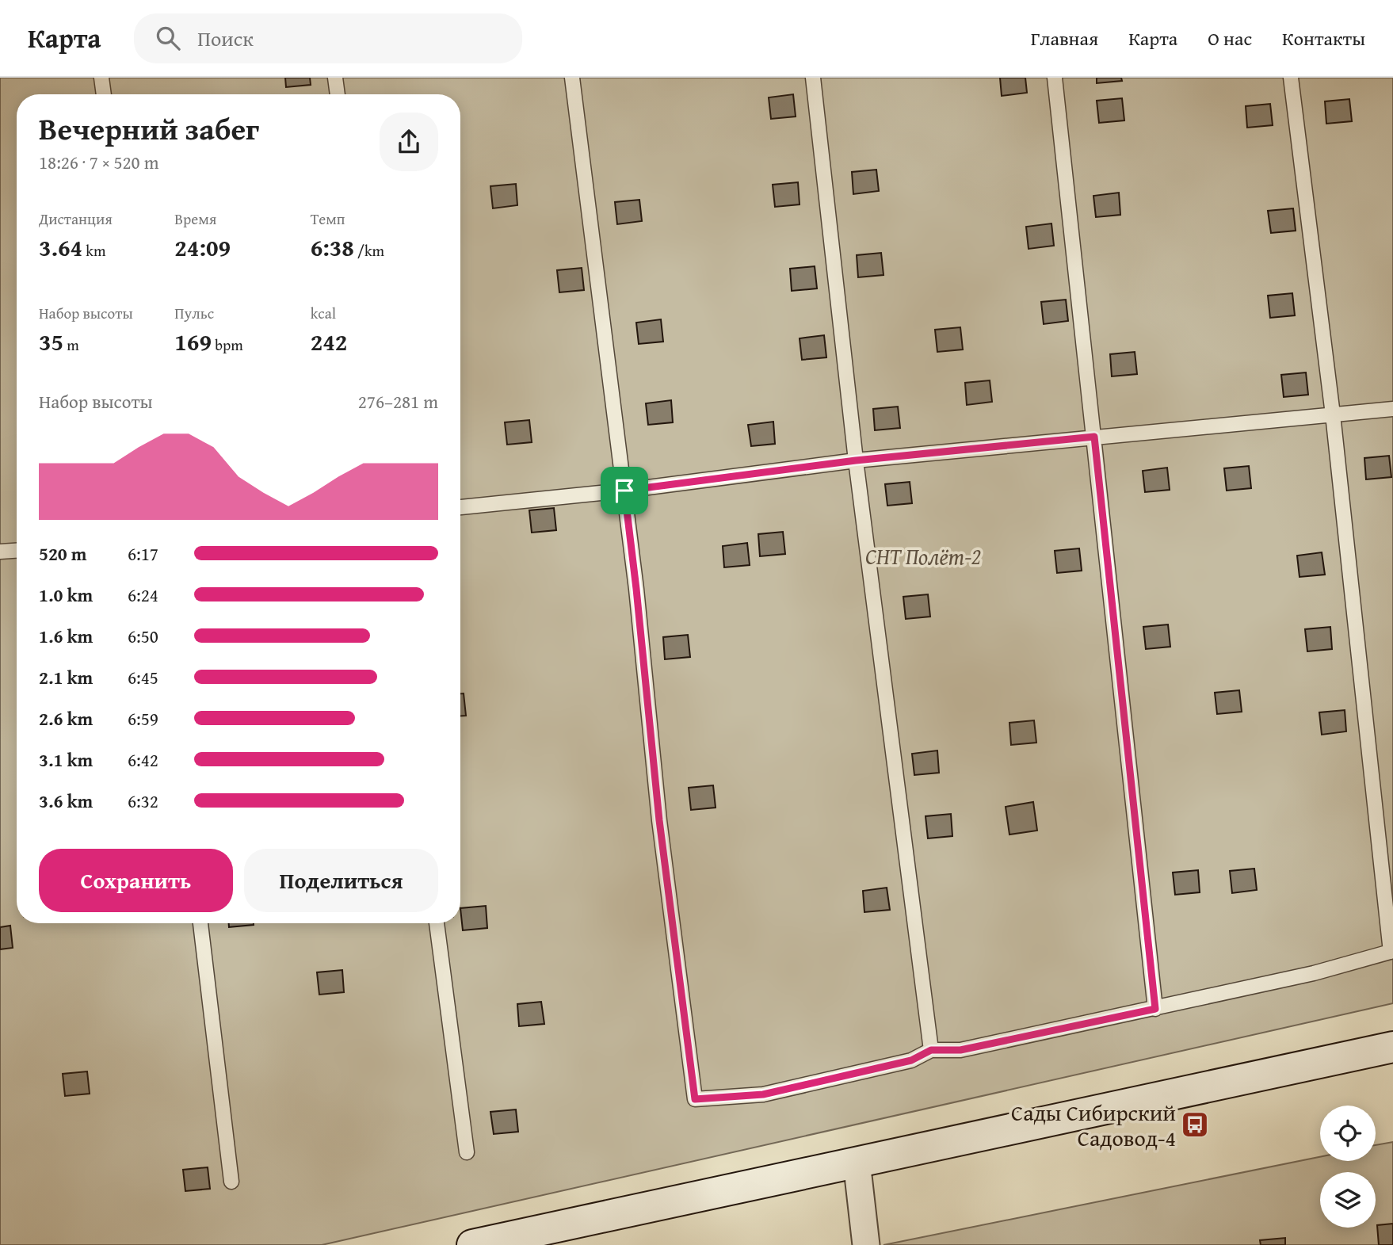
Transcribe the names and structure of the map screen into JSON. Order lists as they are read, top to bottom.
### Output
{
  "parks": ["СНТ Полёт-2"],
  "places": {
    "bus stop": ["Сады Сибирский Садовод-4"]
  },
  "page": {
    "header": "Карта",
    "search": "Поиск",
    "nav": [
      "Главная",
      "Карта",
      "О нас",
      "Контакты"
    ],
    "heading": ["Вечерний забег", "18:26 · 7 × 520 m"],
    "stats": [
      ["Дистанция", "3.64 km"],
      ["Время", "24:09"],
      ["Темп", "6:38 /km"],
      ["Набор высоты", "35 m"],
      ["Пульс", "169 bpm"],
      ["kcal", "242"]
    ],
    "chart": ["Набор высоты", "276–281 m"],
    "list": [
      {
        "name": "520 m",
        "note": "6:17"
      },
      {
        "name": "1.0 km",
        "note": "6:24"
      },
      {
        "name": "1.6 km",
        "note": "6:50"
      },
      {
        "name": "2.1 km",
        "note": "6:45"
      },
      {
        "name": "2.6 km",
        "note": "6:59"
      },
      {
        "name": "3.1 km",
        "note": "6:42"
      },
      {
        "name": "3.6 km",
        "note": "6:32"
      }
    ],
    "buttons": ["Сохранить", "Поделиться"]
  }
}
